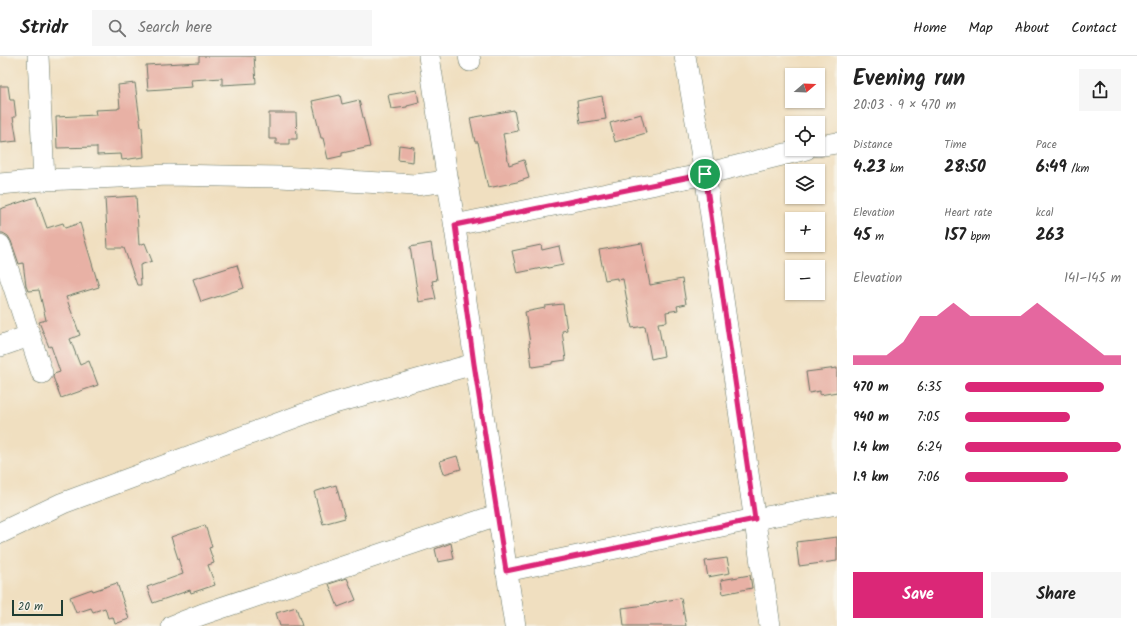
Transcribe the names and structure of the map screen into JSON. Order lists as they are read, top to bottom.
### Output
{
  "scale_bar": "20 m",
  "north": "right",
  "page": {
    "header": "Stridr",
    "search": "Search here",
    "nav": [
      "Home",
      "Map",
      "About",
      "Contact"
    ],
    "heading": ["Evening run", "20:03 · 9 × 470 m"],
    "map_buttons": ["+", "−"],
    "stats": [
      ["Distance", "4.23 km"],
      ["Time", "28:50"],
      ["Pace", "6:49 /km"],
      ["Elevation", "45 m"],
      ["Heart rate", "157 bpm"],
      ["kcal", "263"]
    ],
    "chart": ["Elevation", "141–145 m"],
    "list": [
      {
        "name": "470 m",
        "note": "6:35"
      },
      {
        "name": "940 m",
        "note": "7:05"
      },
      {
        "name": "1.4 km",
        "note": "6:24"
      },
      {
        "name": "1.9 km",
        "note": "7:06"
      }
    ],
    "buttons": ["Save", "Share"],
    "scale": "20 m"
  }
}
